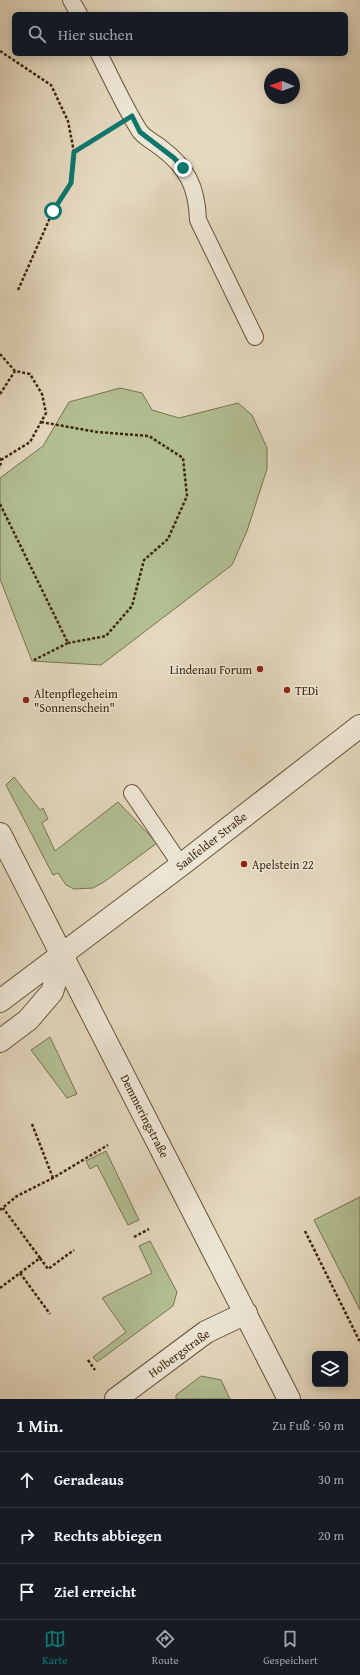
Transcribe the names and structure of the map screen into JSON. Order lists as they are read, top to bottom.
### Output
{
  "streets": {
    "street": ["Saalfelder Straße", "Demmeringstraße", "Holbergstraße"]
  },
  "crossings": [
    ["Saalfelder Straße", "Demmeringstraße"],
    ["Demmeringstraße", "Holbergstraße"]
  ],
  "places": [
    "Lindenau Forum",
    "TEDi",
    "Altenpflegeheim \"Sonnenschein\"",
    "Apelstein 22"
  ],
  "north": "left",
  "page": {
    "search": "Hier suchen",
    "heading": ["1 Min.", "Zu Fuß · 50 m"],
    "list": [
      ["Geradeaus", "30 m"],
      ["Rechts abbiegen", "20 m"],
      "Ziel erreicht"
    ],
    "nav": ["Karte", "Route", "Gespeichert"]
  }
}
